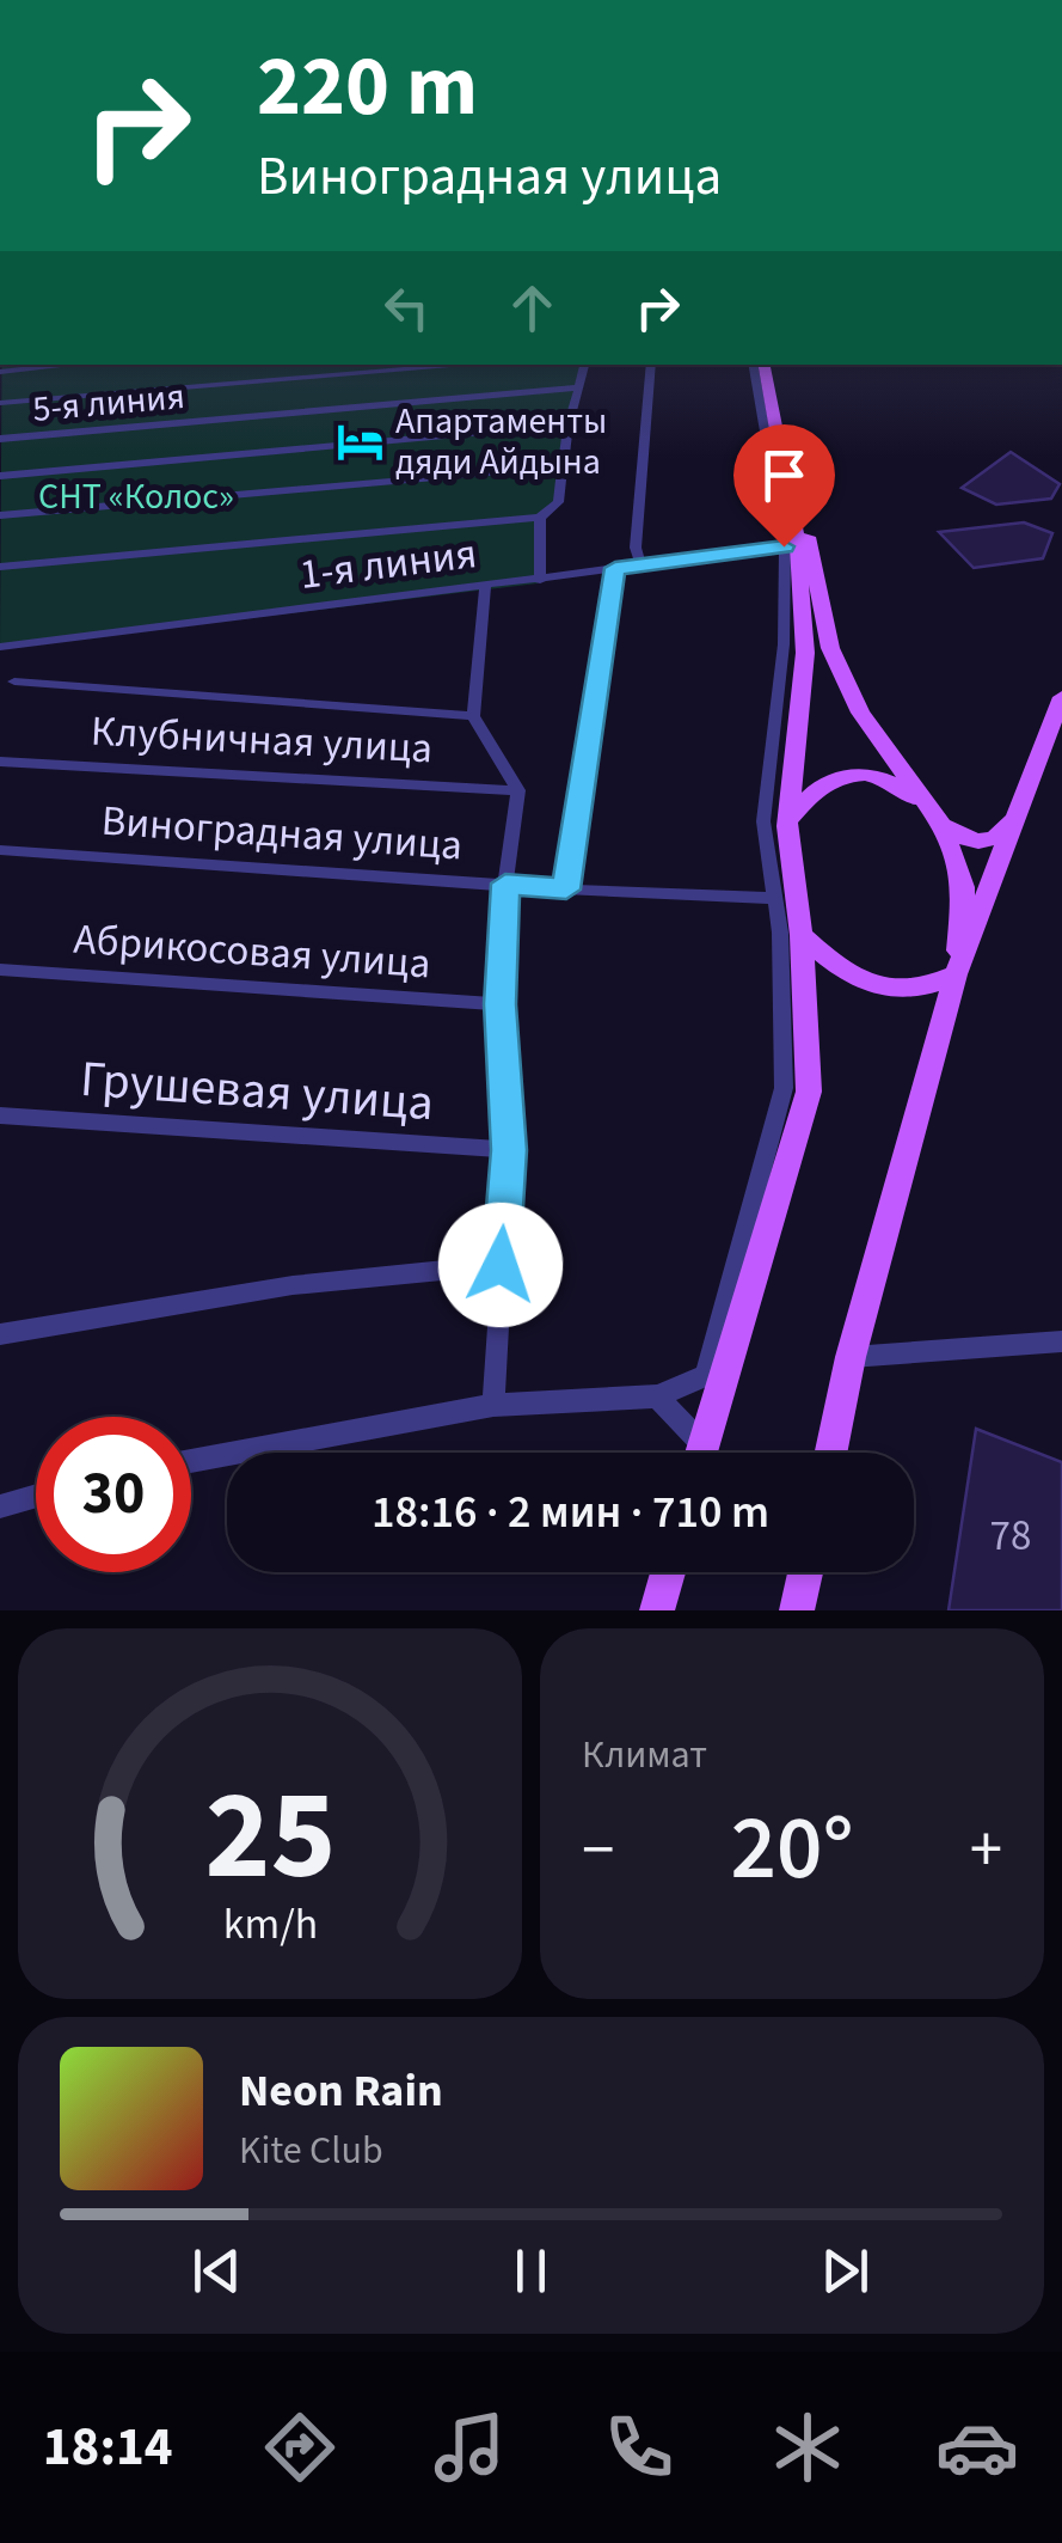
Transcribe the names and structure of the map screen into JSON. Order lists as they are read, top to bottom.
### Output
{
  "streets": {
    "street": [
      "5-я линия",
      "1-я линия",
      "Клубничная улица",
      "Виноградная улица",
      "Абрикосовая улица",
      "Грушевая улица"
    ]
  },
  "parks": ["СНТ «Колос»"],
  "places": {
    "hotel": ["Апартаменты дяди Айдына"]
  },
  "house_numbers": ["78"],
  "page": {
    "turn": ["220 m", "Виноградная улица"],
    "limit": "30",
    "trip": "18:16 · 2 мин · 710 m",
    "tile": "Климат",
    "heat": ["−", "20°", "+"],
    "song": ["Neon Rain", "Kite Club"],
    "tabs": "18:14",
    "gauge": ["25", "km/h"]
  }
}
